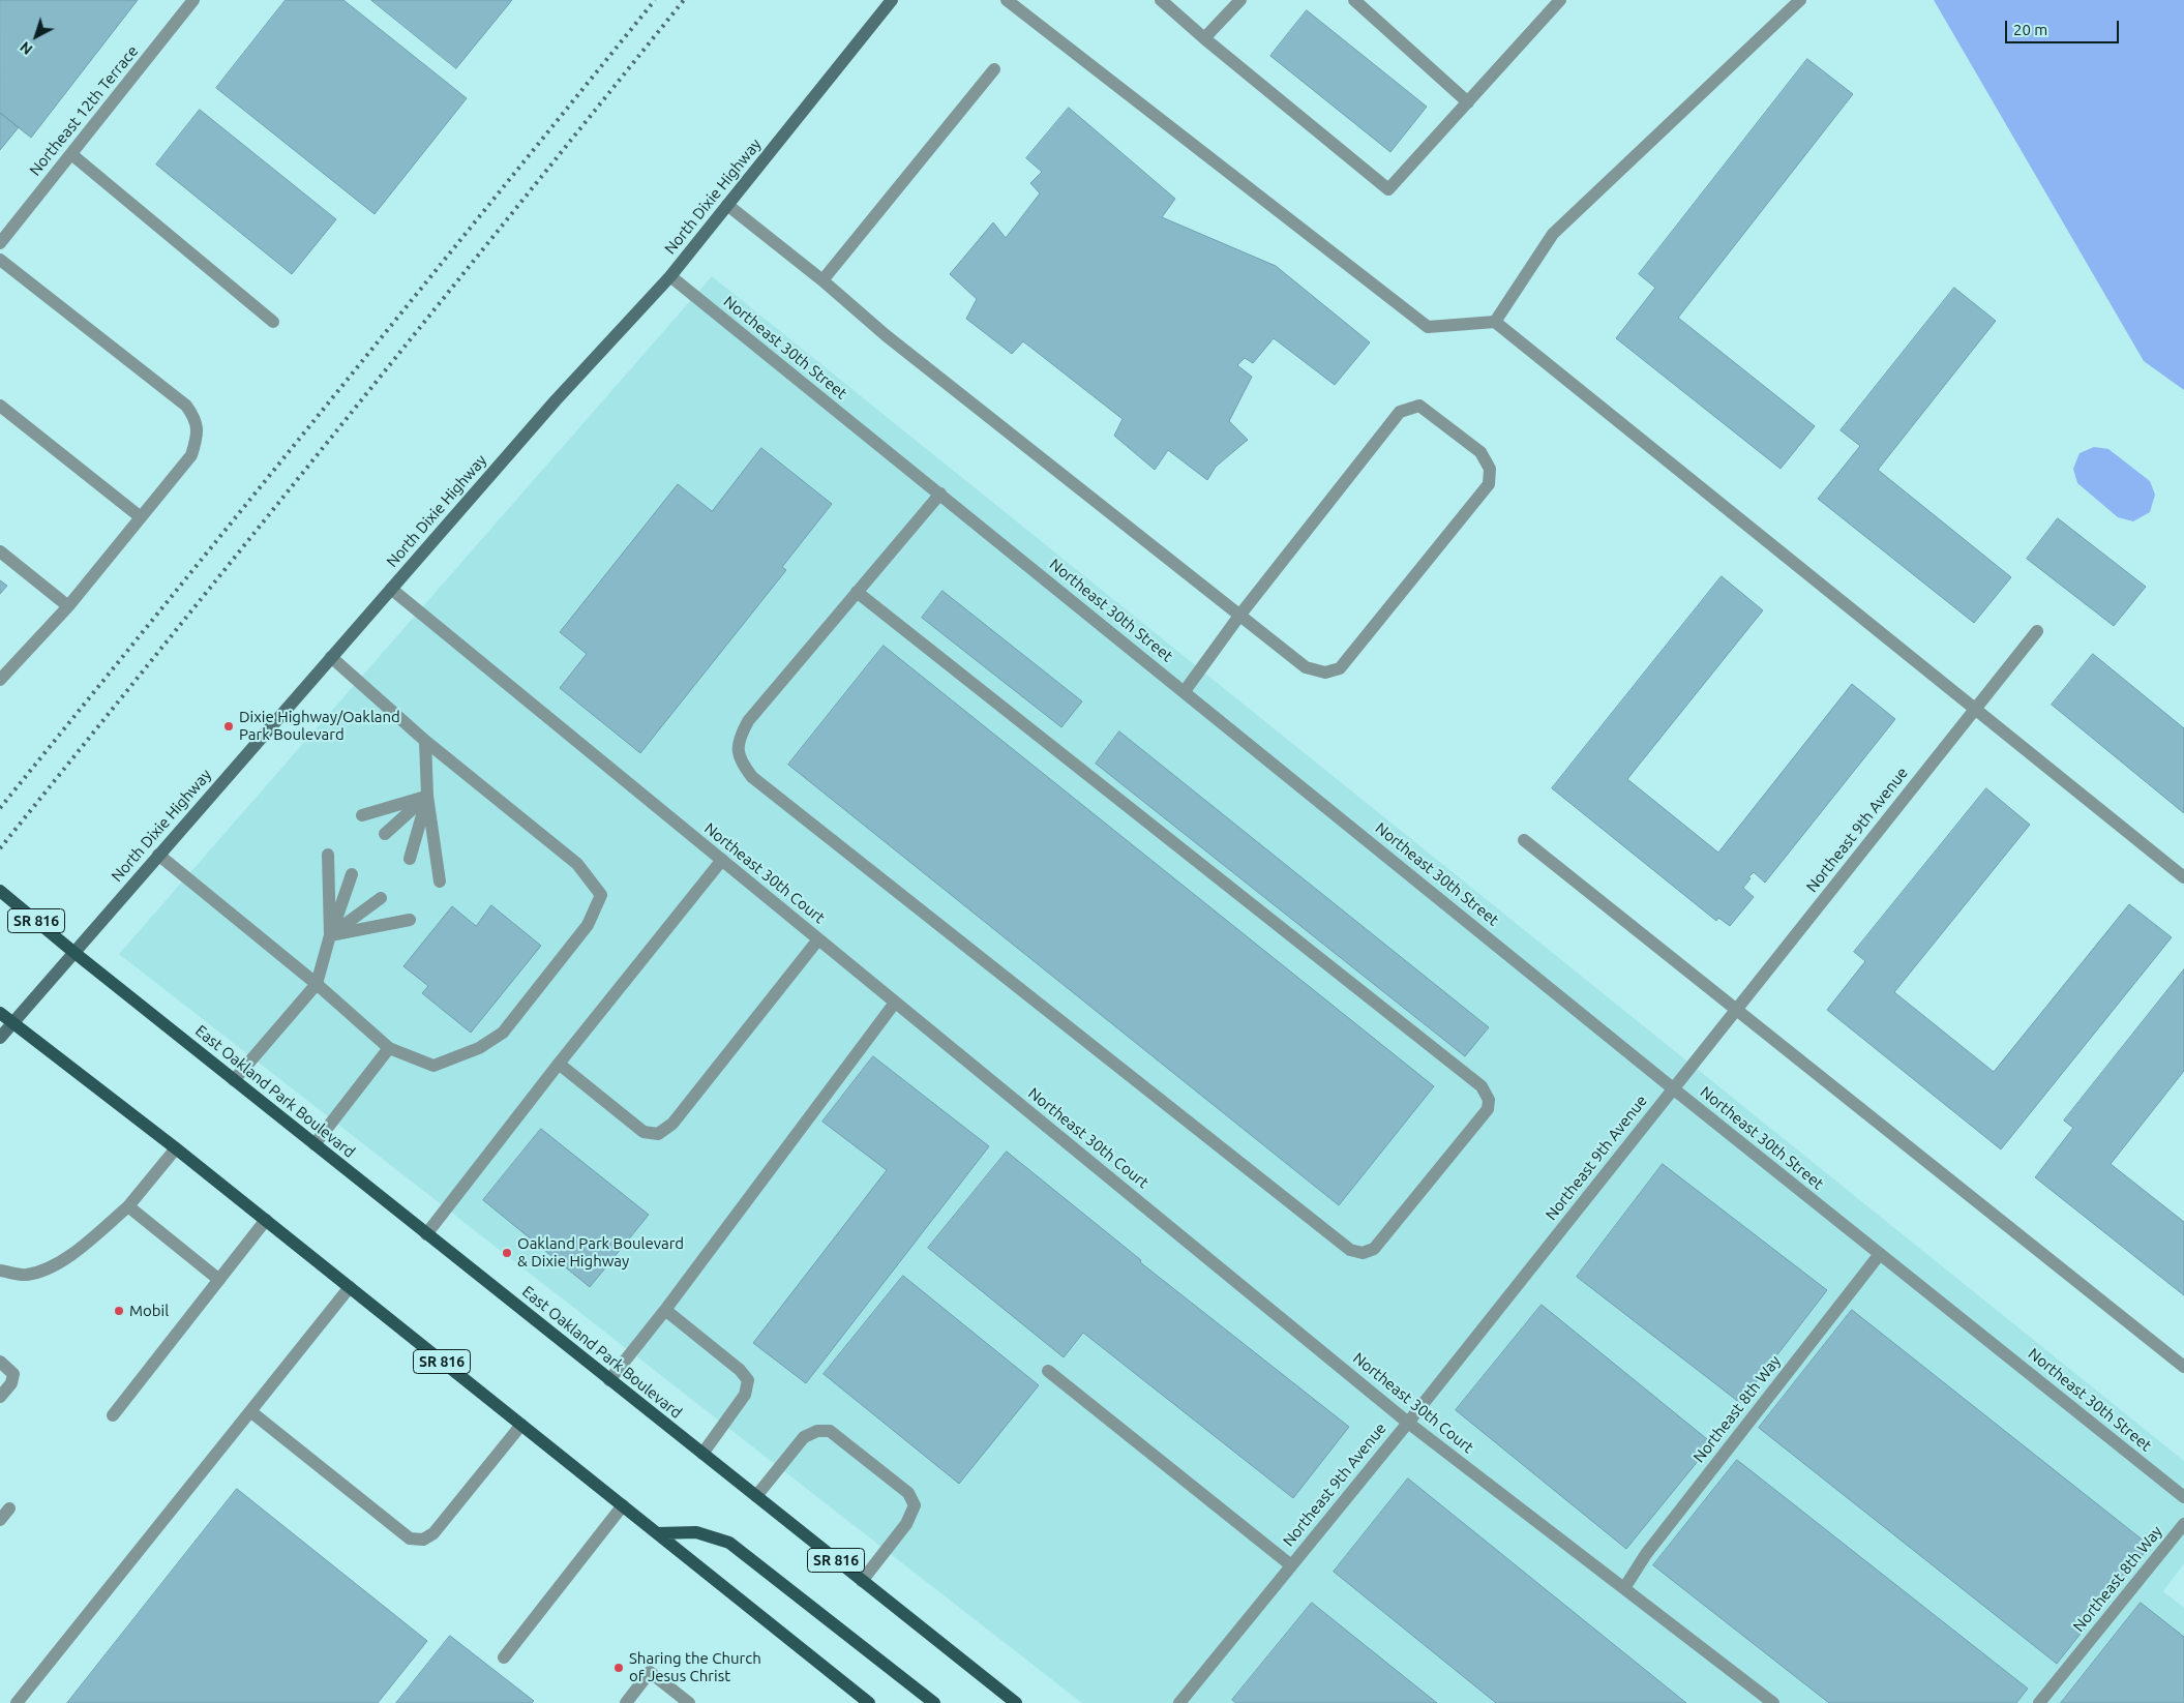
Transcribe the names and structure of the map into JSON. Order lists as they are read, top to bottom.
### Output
{
  "streets": {
    "main road": ["North Dixie Highway", "SR 816", "East Oakland Park Boulevard"],
    "street": [
      "Northeast 12th Terrace",
      "Northeast 30th Street",
      "Northeast 9th Avenue",
      "Northeast 30th Court",
      "Northeast 8th Way"
    ]
  },
  "crossings": [
    ["North Dixie Highway", "Northeast 30th Street"],
    ["North Dixie Highway", "Northeast 30th Court"],
    ["North Dixie Highway", "SR 816"],
    ["North Dixie Highway", "East Oakland Park Boulevard"],
    ["Northeast 30th Street", "Northeast 9th Avenue"],
    ["Northeast 30th Street", "Northeast 8th Way"],
    ["Northeast 9th Avenue", "Northeast 30th Court"],
    ["Northeast 30th Court", "Northeast 8th Way"]
  ],
  "places": [
    "Dixie Highway/Oakland Park Boulevard",
    "Oakland Park Boulevard & Dixie Highway",
    "Mobil",
    "Sharing the Church of Jesus Christ"
  ],
  "scale_bar": "20 m",
  "north": "bottom left"
}
